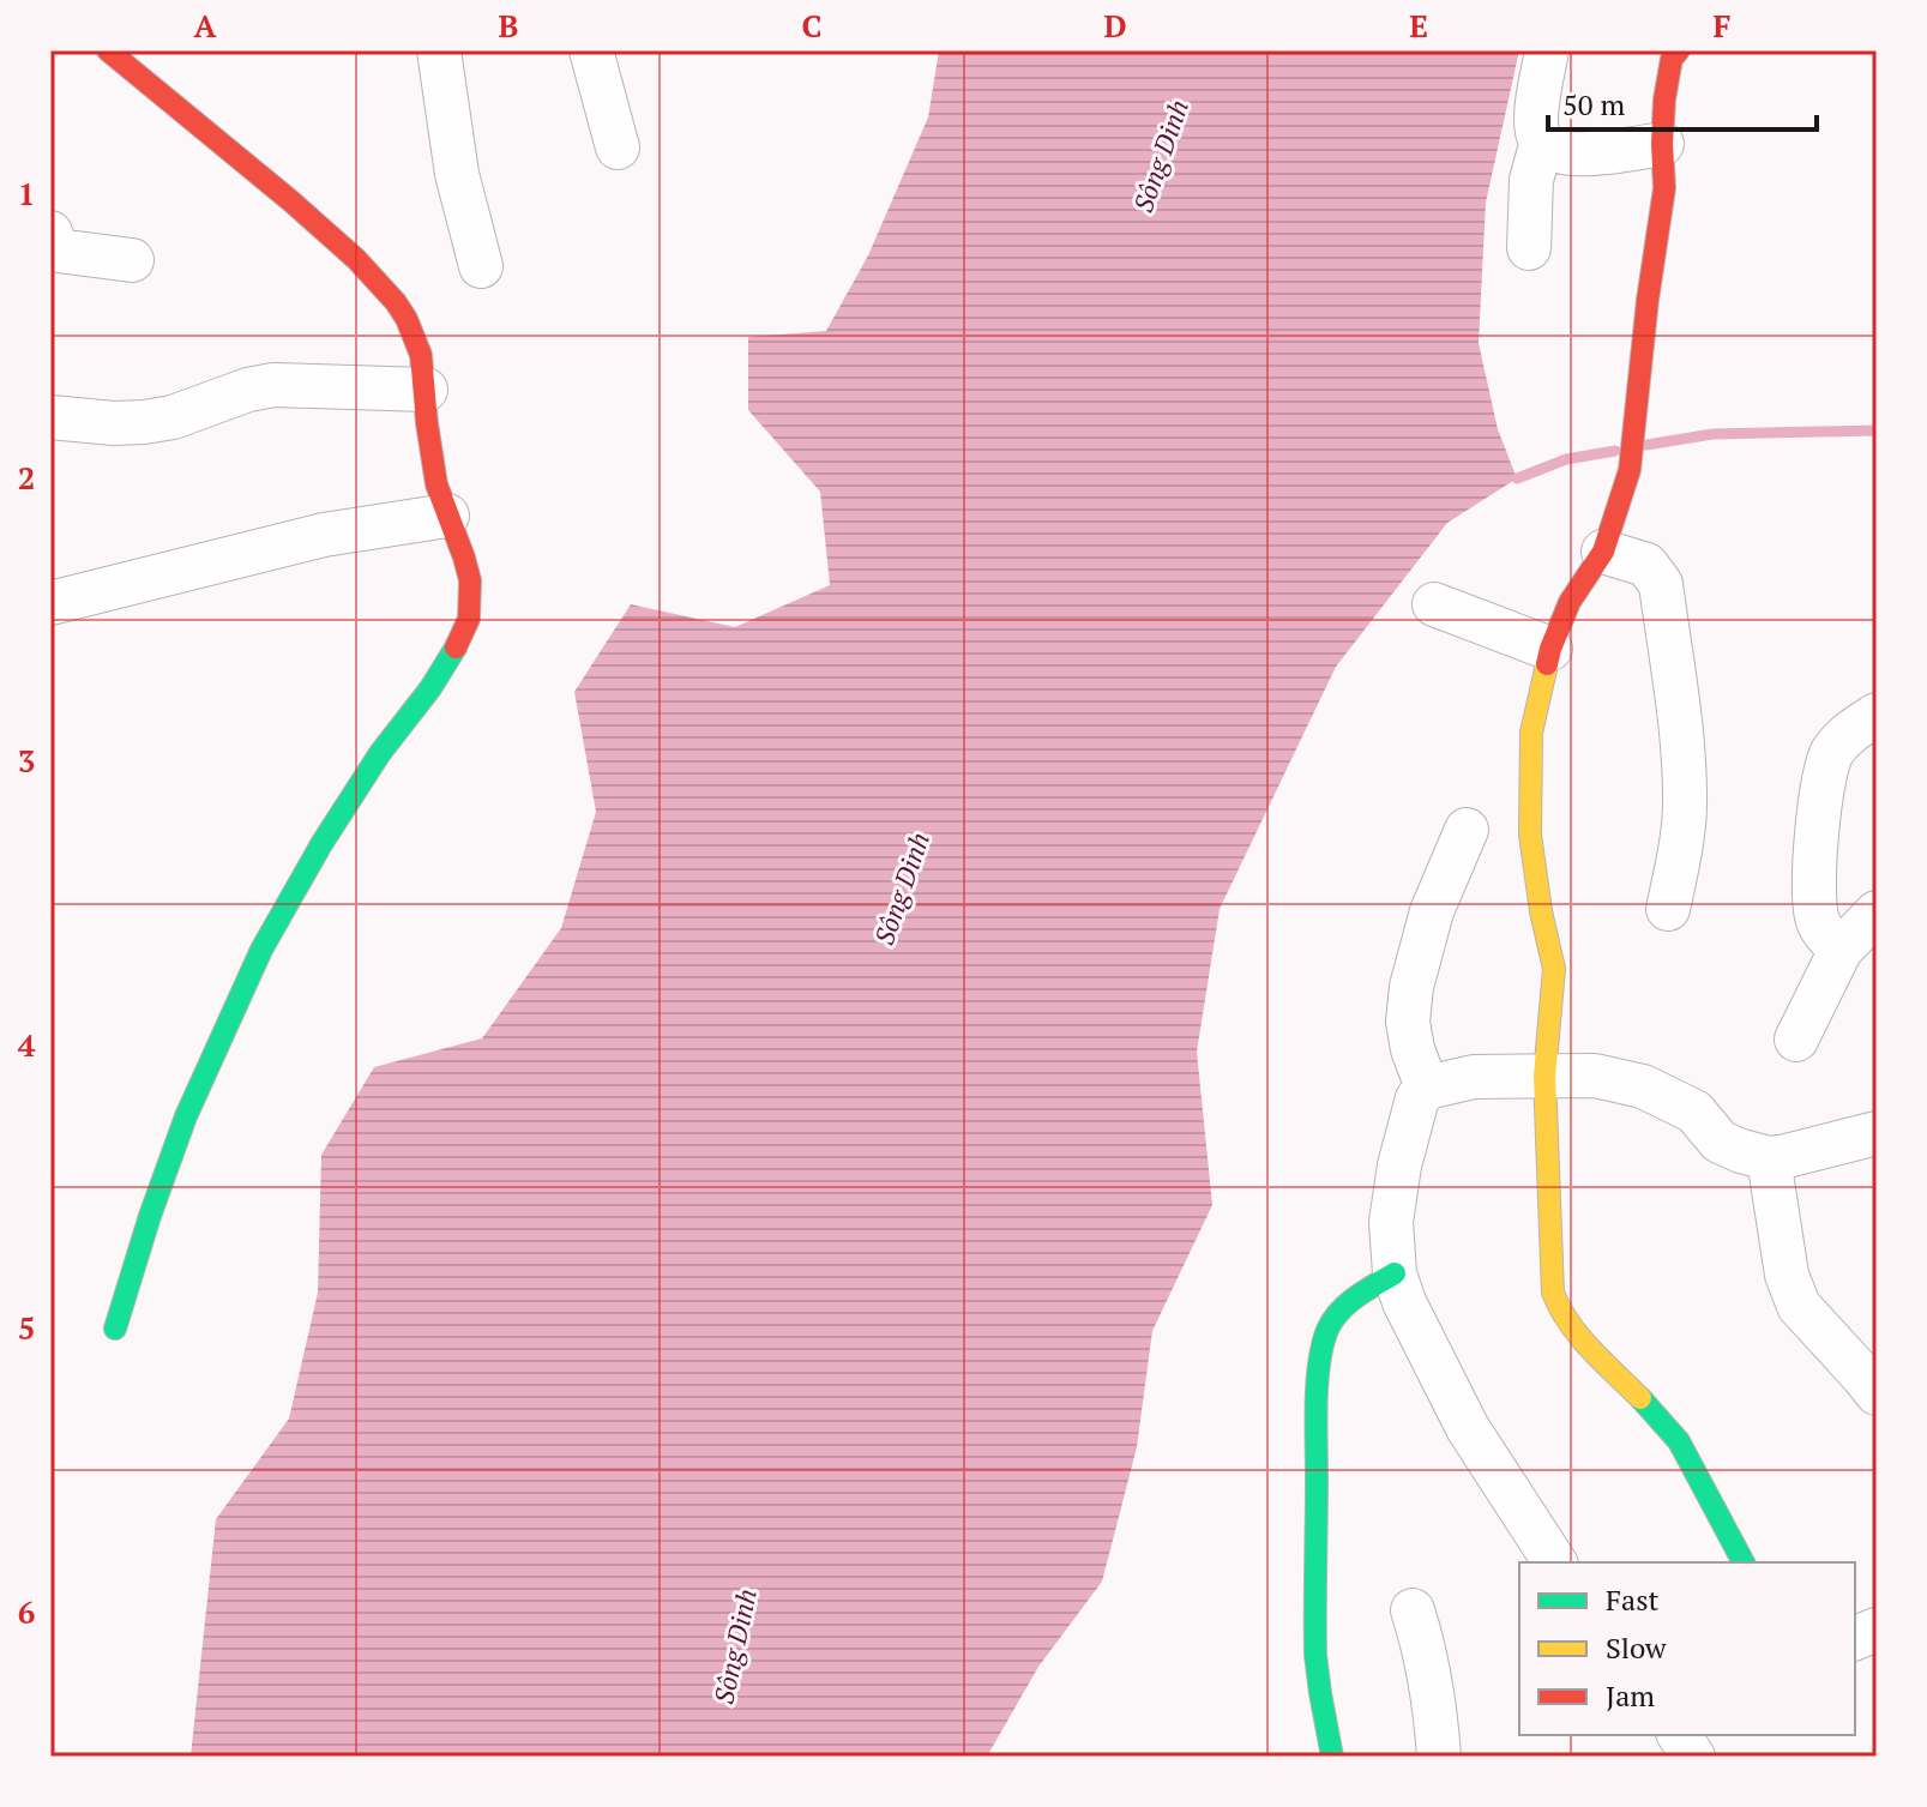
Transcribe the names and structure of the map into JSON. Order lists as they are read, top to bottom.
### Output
{
  "water": ["Sông Dinh"],
  "legend": ["Fast", "Slow", "Jam"],
  "scale_bar": "50 m",
  "grid": {
    "columns": [
      "A",
      "B",
      "C",
      "D",
      "E",
      "F"
    ],
    "rows": [
      "1",
      "2",
      "3",
      "4",
      "5",
      "6"
    ]
  }
}
